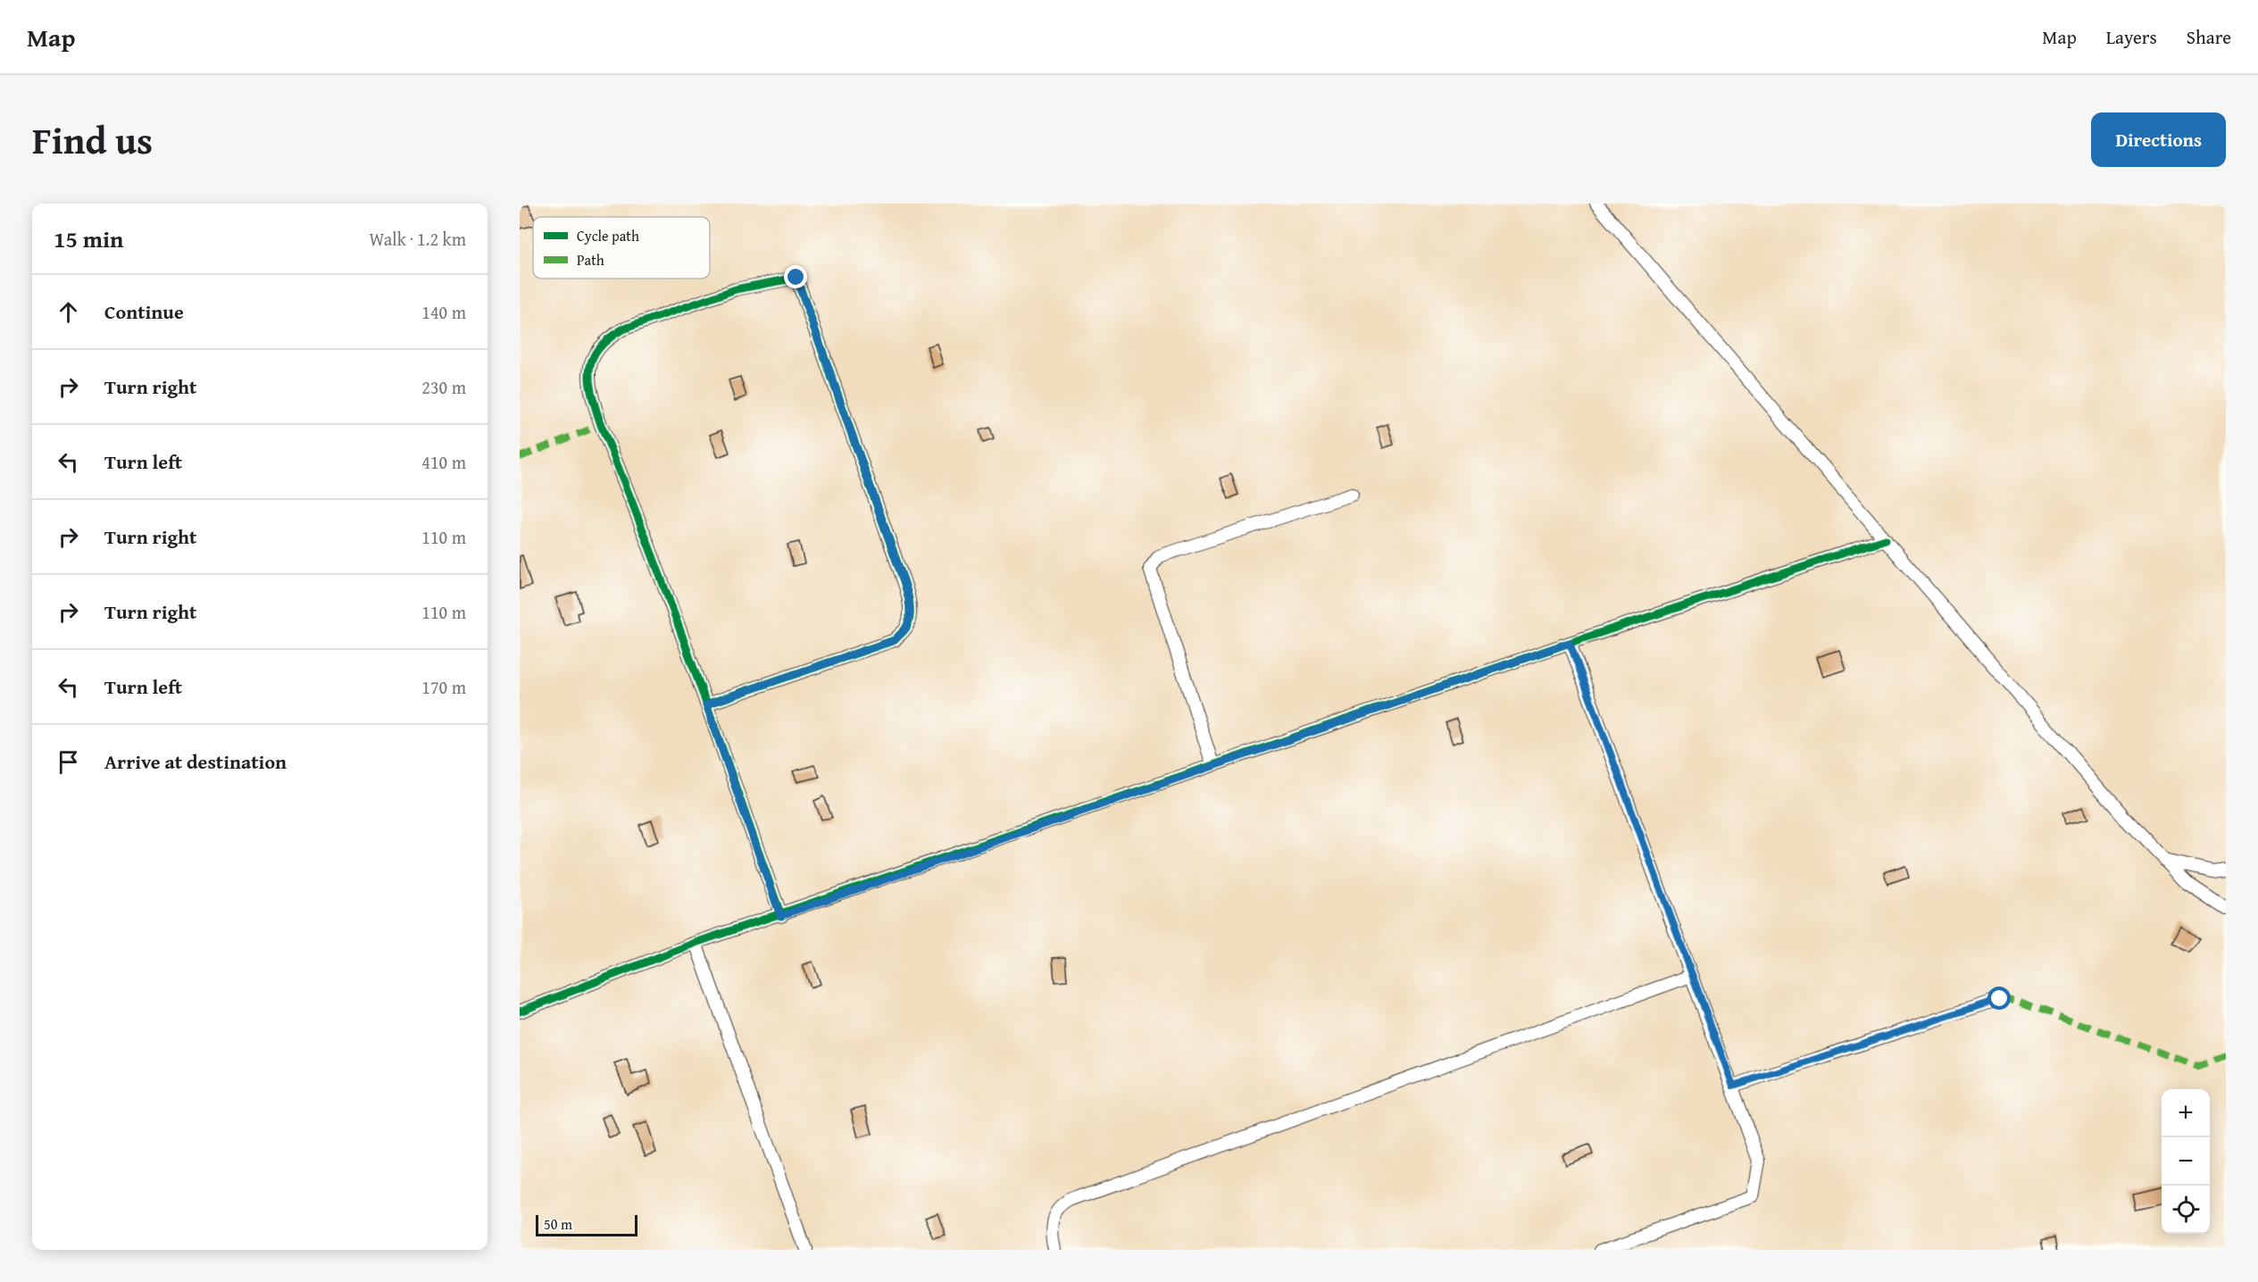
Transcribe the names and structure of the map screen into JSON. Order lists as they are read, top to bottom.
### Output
{
  "legend": ["Cycle path", "Path"],
  "scale_bar": "50 m",
  "page": {
    "header": "Map",
    "nav": ["Map", "Layers", "Share"],
    "title": "Find us",
    "buttons": "Directions",
    "heading": ["15 min", "Walk · 1.2 km"],
    "list": [
      ["Continue", "140 m"],
      ["Turn right", "230 m"],
      ["Turn left", "410 m"],
      ["Turn right", "110 m"],
      ["Turn right", "110 m"],
      ["Turn left", "170 m"],
      "Arrive at destination"
    ],
    "map_buttons": ["+", "−"],
    "scale": "50 m"
  }
}
